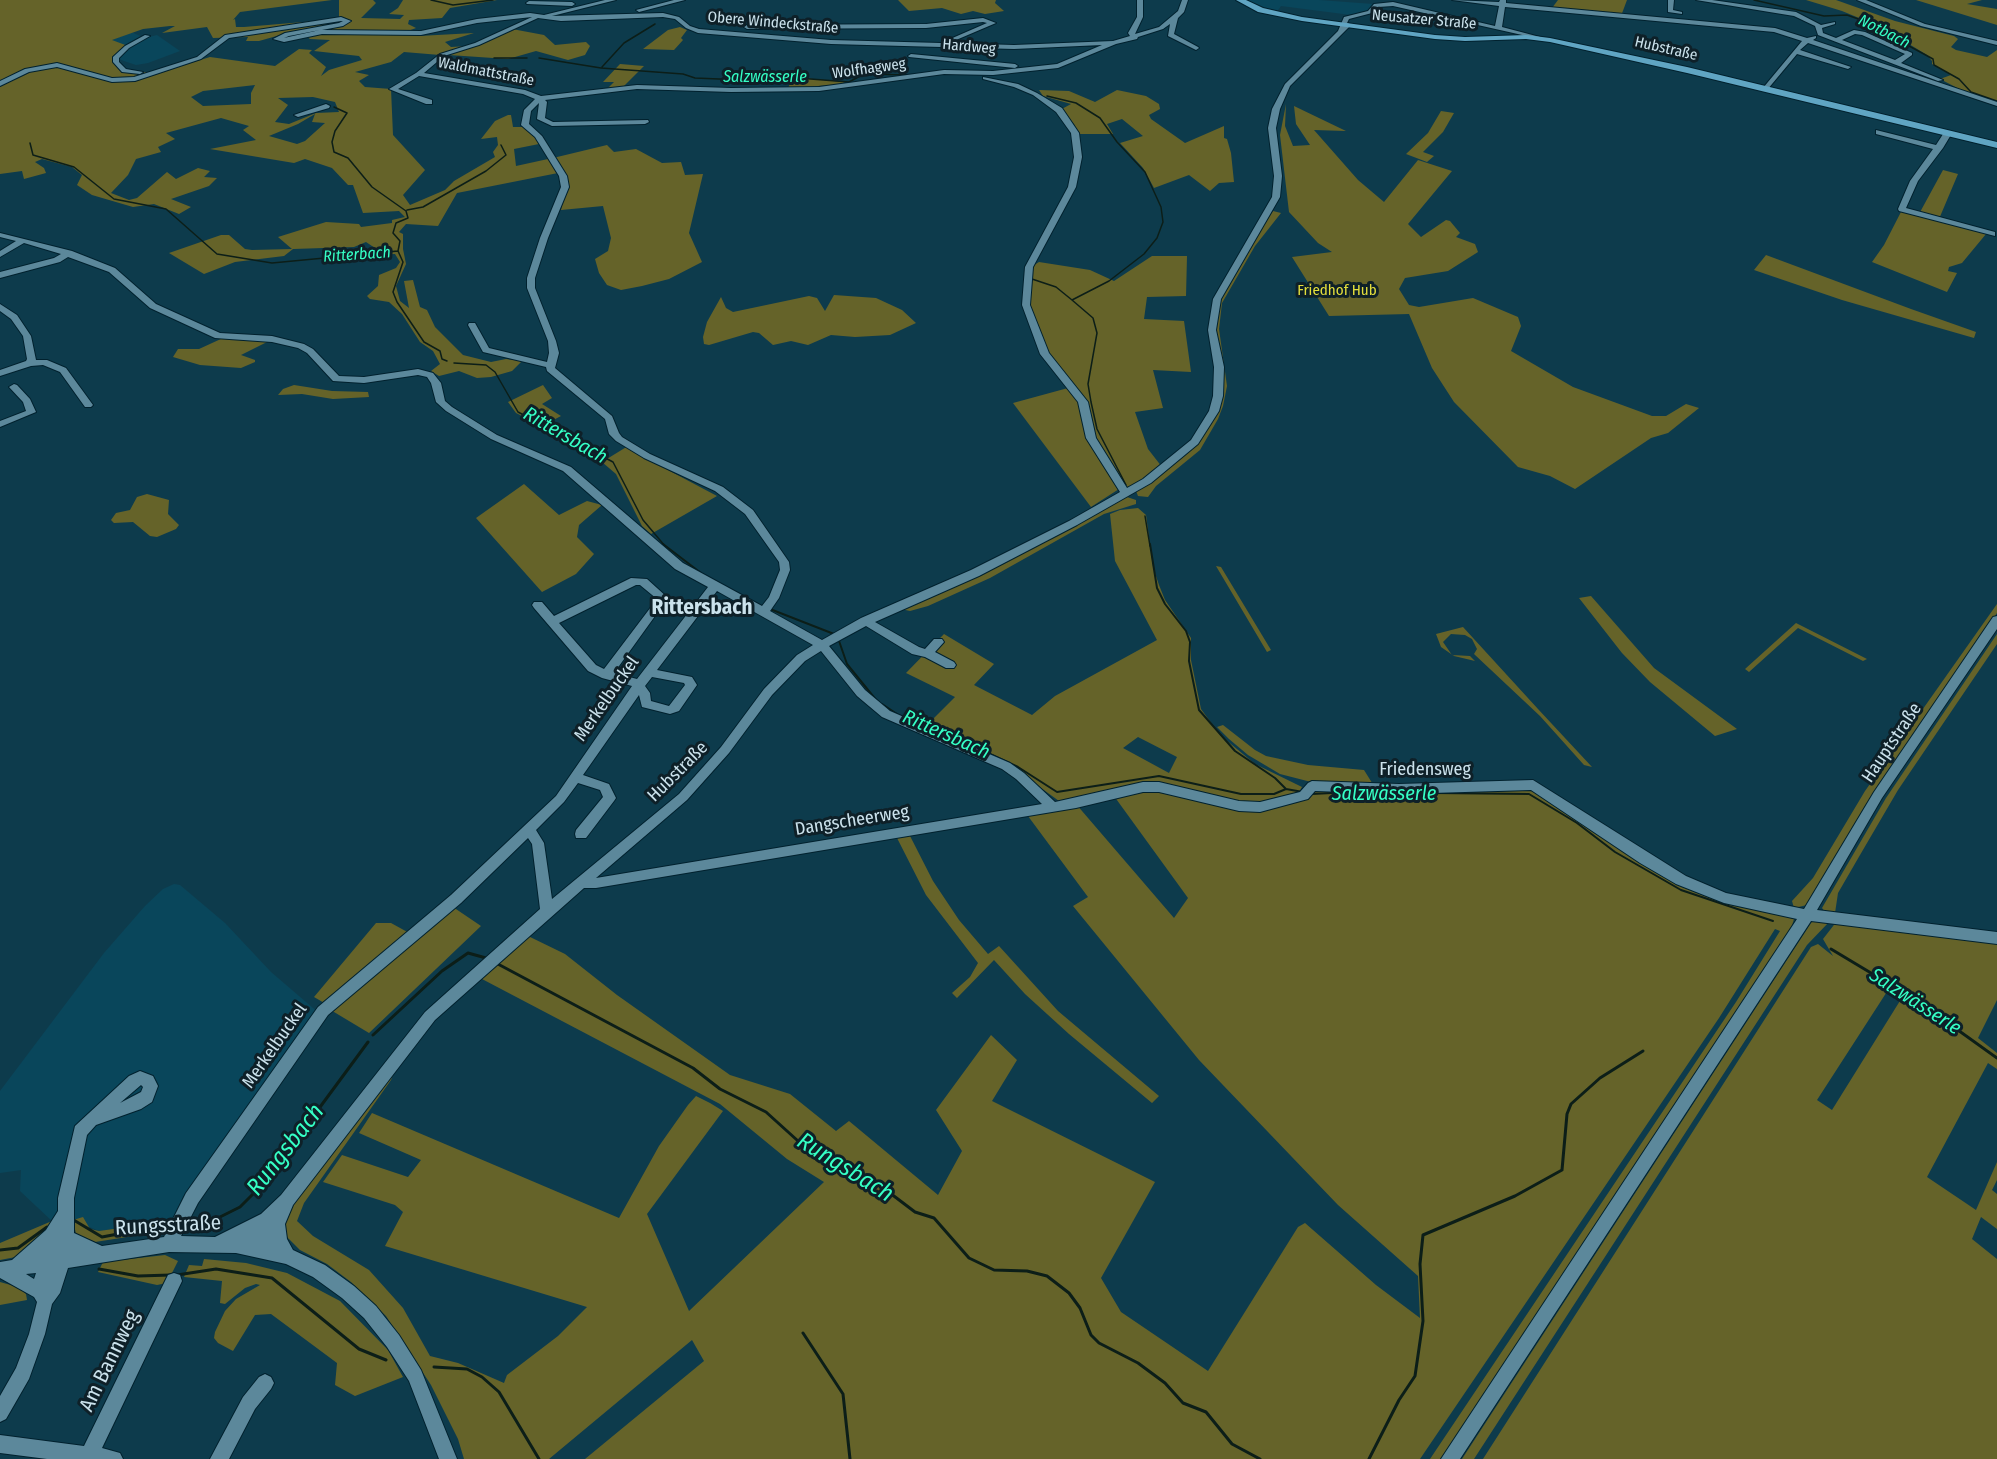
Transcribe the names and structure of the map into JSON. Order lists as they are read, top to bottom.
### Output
{
  "streets": {
    "main road": ["Neusatzer Straße", "Hubstraße"],
    "street": [
      "Obere Windeckstraße",
      "Hardweg",
      "Wolfhagweg",
      "Waldmattstraße",
      "Merkelbuckel",
      "Hauptstraße",
      "Friedensweg",
      "Dangscheerweg",
      "Rungsstraße",
      "Am Bannweg"
    ]
  },
  "crossings": [
    ["Neusatzer Straße", "Hubstraße"],
    ["Obere Windeckstraße", "Wolfhagweg"],
    ["Obere Windeckstraße", "Waldmattstraße"],
    ["Hardweg", "Wolfhagweg"],
    ["Hubstraße", "Dangscheerweg"],
    ["Hubstraße", "Rungsstraße"],
    ["Wolfhagweg", "Waldmattstraße"],
    ["Merkelbuckel", "Rungsstraße"],
    ["Hauptstraße", "Friedensweg"],
    ["Friedensweg", "Dangscheerweg"]
  ],
  "districts": ["Rittersbach"],
  "water": [
    "Notbach",
    "Salzwässerle",
    "Ritterbach",
    "Rittersbach",
    "Rungsbach"
  ],
  "parks": ["Friedhof Hub"]
}
